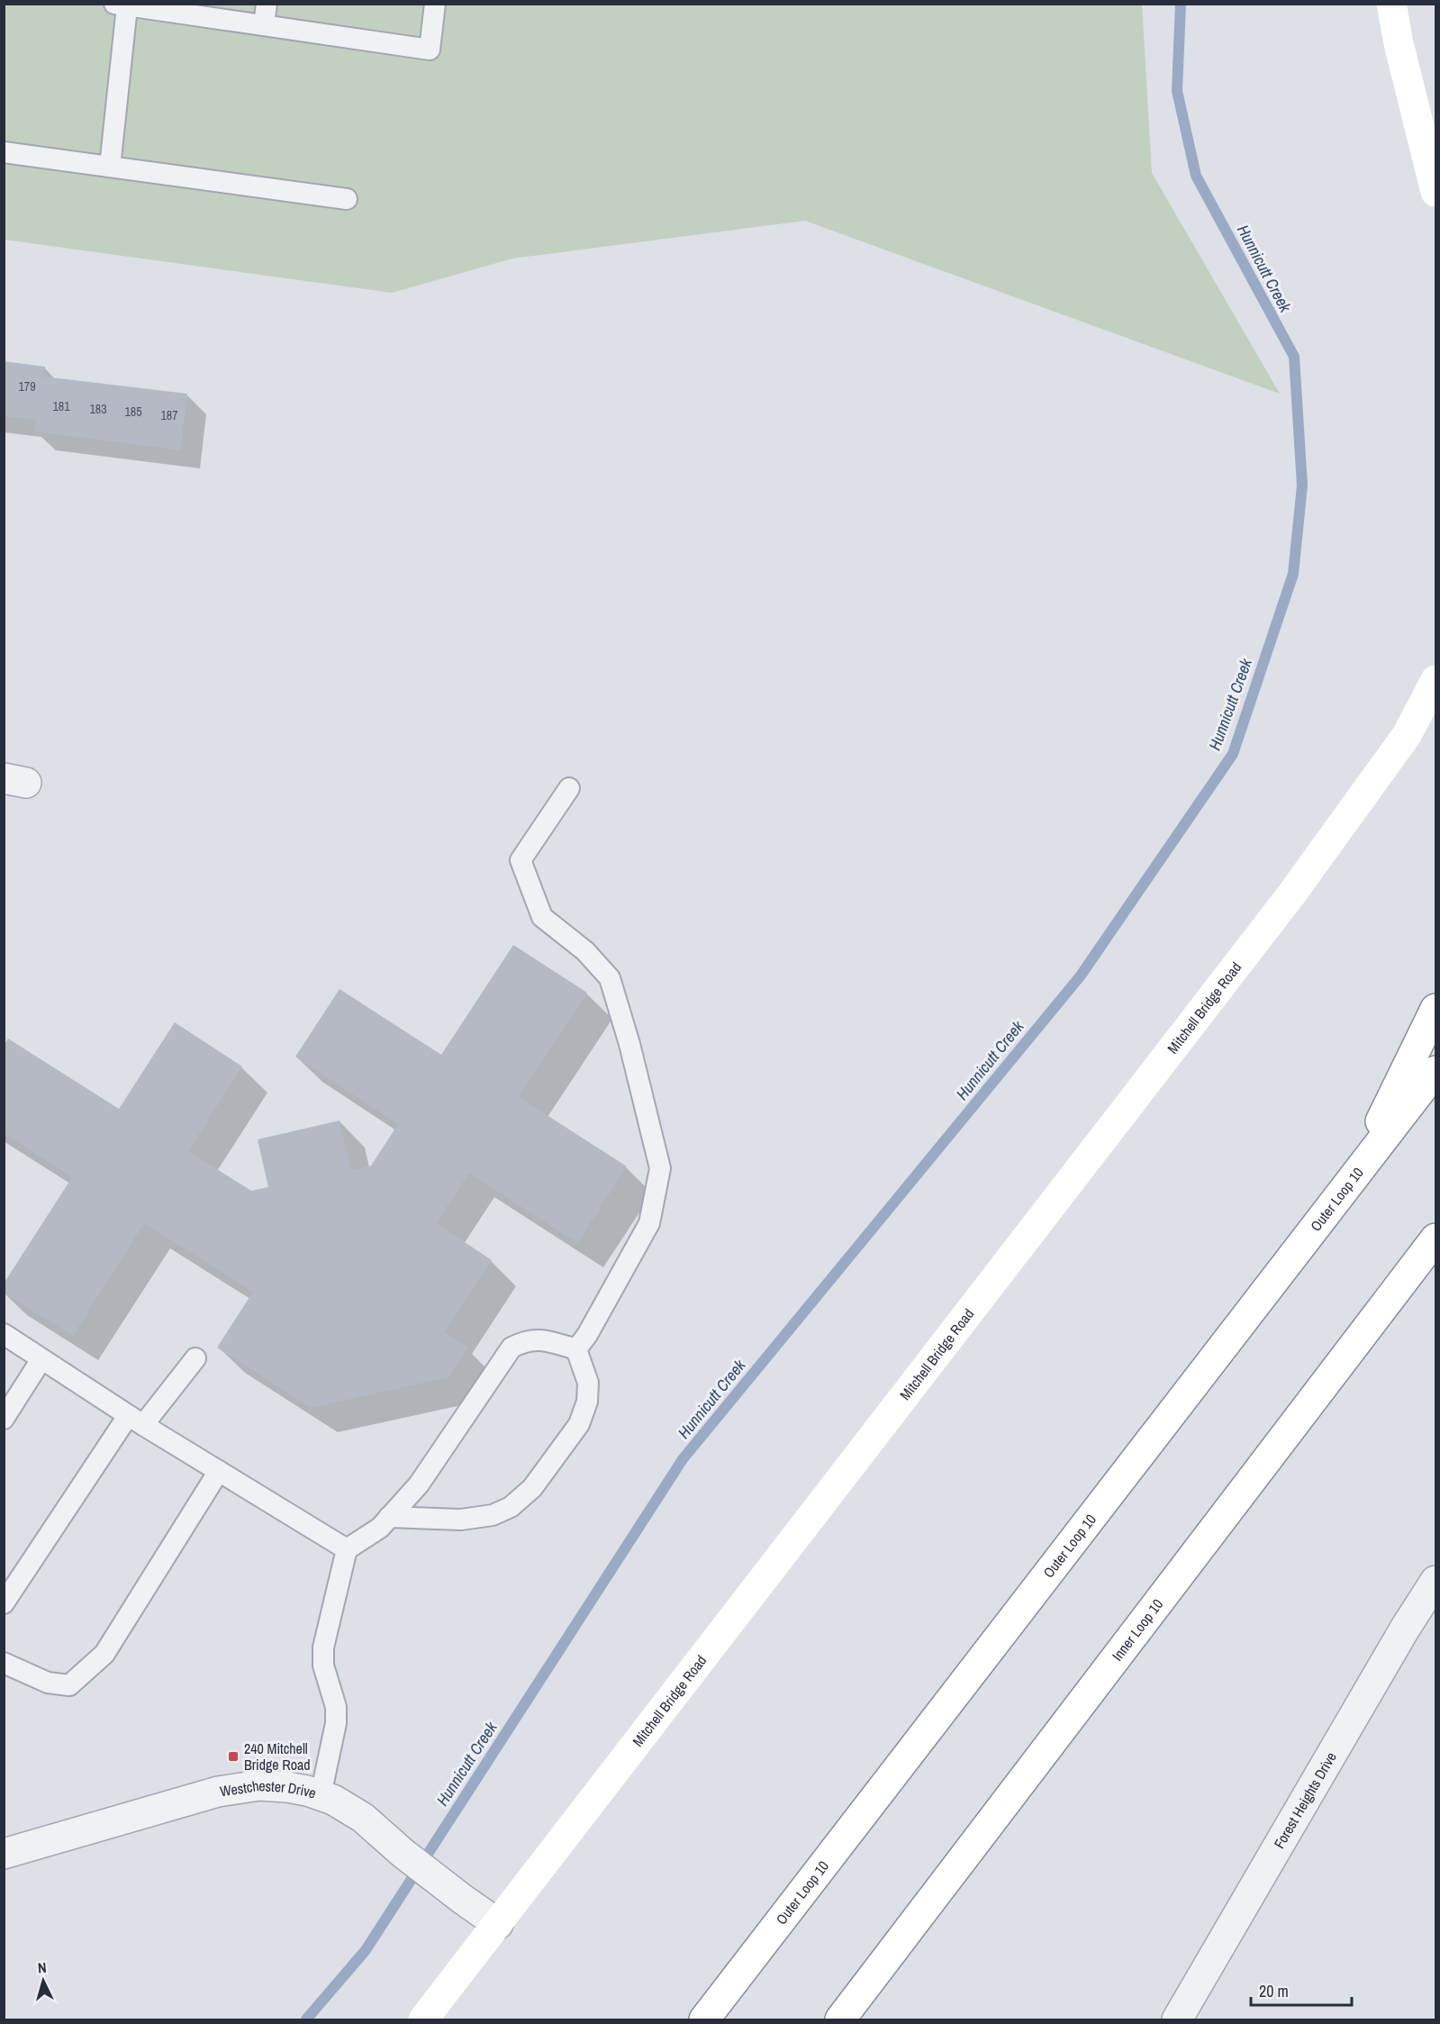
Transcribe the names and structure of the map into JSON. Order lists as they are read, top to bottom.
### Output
{
  "streets": {
    "main road": ["Mitchell Bridge Road", "Outer Loop 10", "Inner Loop 10"],
    "street": ["Westchester Drive", "Forest Heights Drive"]
  },
  "crossings": [
    ["Mitchell Bridge Road", "Westchester Drive"]
  ],
  "water": ["Hunnicutt Creek"],
  "places": {
    "transit": ["240 Mitchell Bridge Road"]
  },
  "house_numbers": [
    "179",
    "181",
    "183",
    "185",
    "187"
  ],
  "scale_bar": "20 m",
  "north": "top"
}
